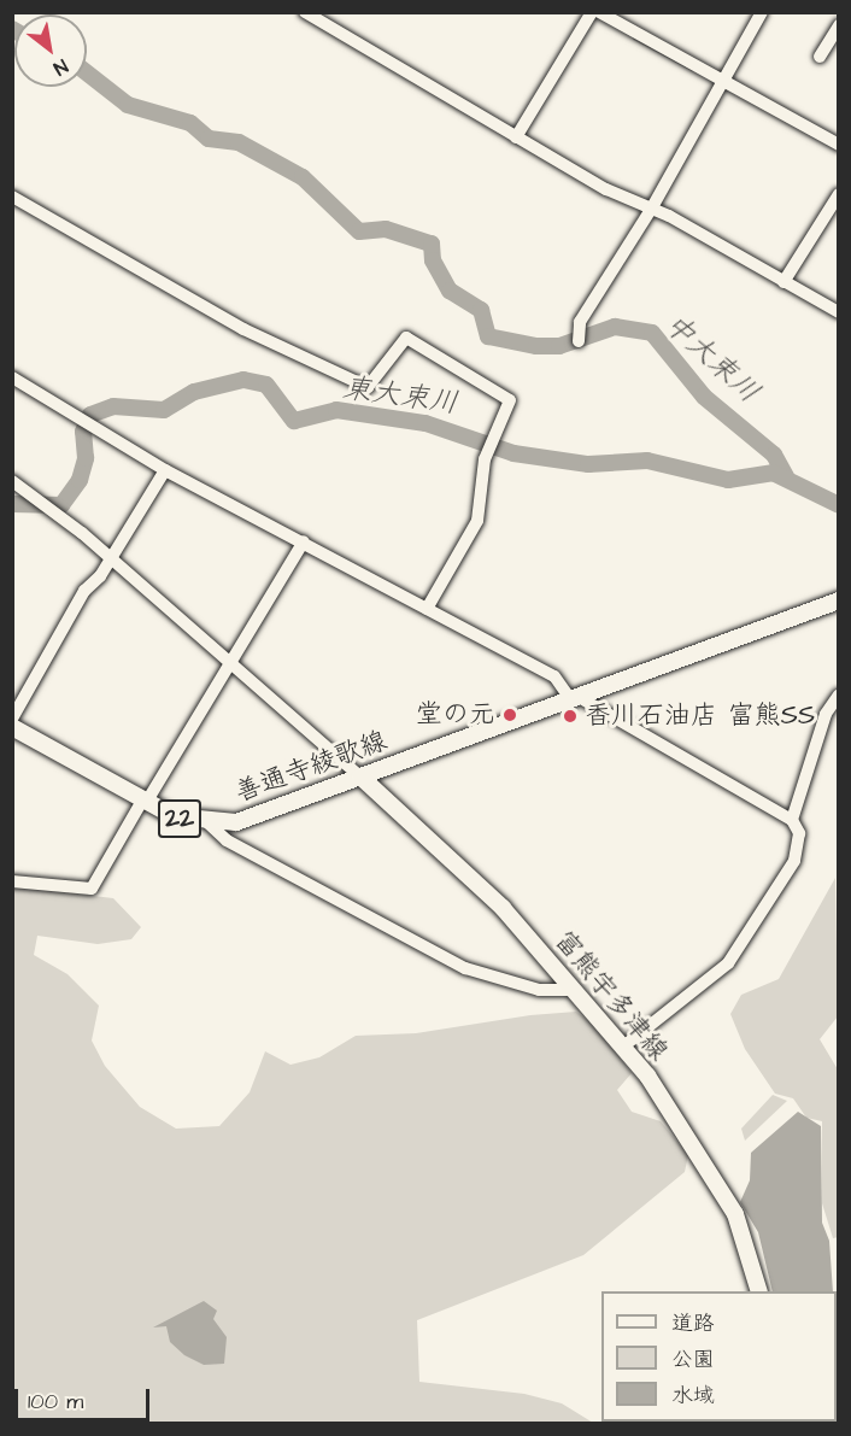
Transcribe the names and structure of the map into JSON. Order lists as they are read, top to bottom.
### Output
{
  "streets": {
    "main road": ["善通寺綾歌線", "22", "富熊宇多津線"]
  },
  "crossings": [
    ["善通寺綾歌線", "富熊宇多津線"]
  ],
  "water": ["中大束川", "東大束川"],
  "places": ["堂の元", "香川石油店 富熊SS"],
  "legend": ["道路", "公園", "水域"],
  "scale_bar": "100 m",
  "north": "bottom right"
}
